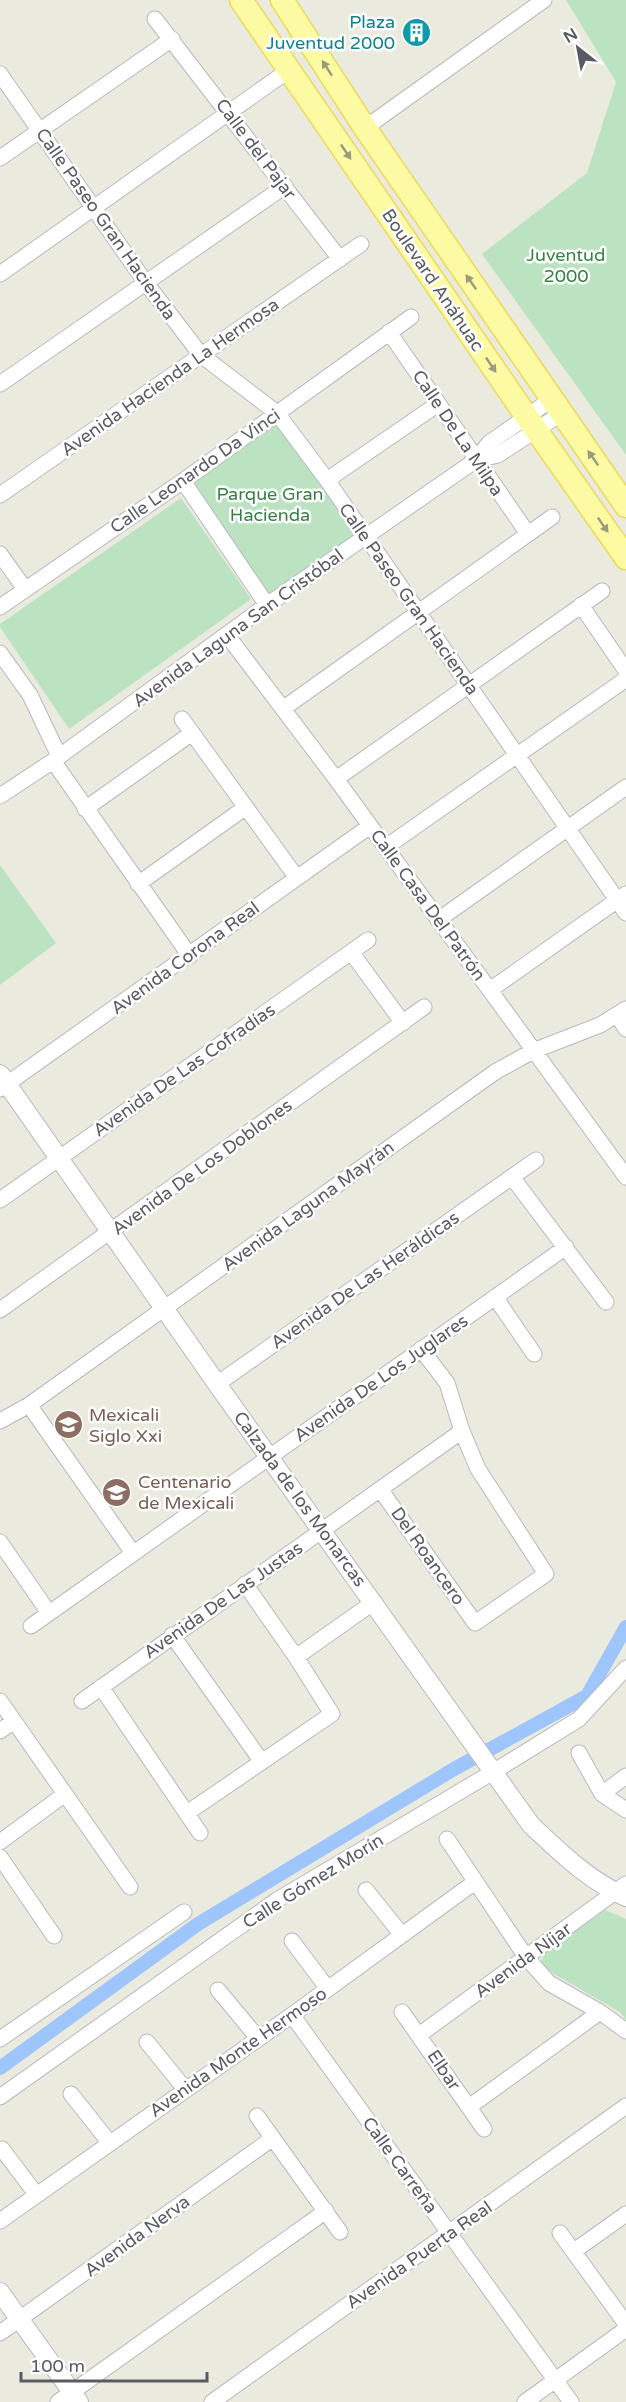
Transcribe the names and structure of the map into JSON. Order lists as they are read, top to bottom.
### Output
{
  "streets": {
    "main road": ["Boulevard Anáhuac"],
    "street": [
      "Calle del Pajar",
      "Calle Paseo Gran Hacienda",
      "Avenida Hacienda La Hermosa",
      "Calle De La Milpa",
      "Calle Leonardo Da Vinci",
      "Avenida Laguna San Cristóbal",
      "Calle Casa Del Patrón",
      "Avenida Corona Real",
      "Avenida De Las Cofradías",
      "Avenida De Los Doblones",
      "Avenida Laguna Mayrán",
      "Avenida De Las Heráldicas",
      "Avenida De Los Juglares",
      "Calzada de los Monarcas",
      "Del Roancero",
      "Avenida De Las Justas",
      "Calle Gómez Morín",
      "Avenida Níjar",
      "Avenida Monte Hermoso",
      "Elbar",
      "Calle Carreña",
      "Avenida Nerva",
      "Avenida Puerta Real"
    ]
  },
  "crossings": [
    ["Calle del Pajar", "Avenida Hacienda La Hermosa"],
    ["Calle Paseo Gran Hacienda", "Avenida Hacienda La Hermosa"],
    ["Calle Paseo Gran Hacienda", "Calle Leonardo Da Vinci"],
    ["Calle Paseo Gran Hacienda", "Avenida Laguna San Cristóbal"],
    ["Boulevard Anáhuac", "Avenida Laguna San Cristóbal"],
    ["Calle De La Milpa", "Calle Leonardo Da Vinci"],
    ["Calle De La Milpa", "Avenida Laguna San Cristóbal"],
    ["Avenida Laguna San Cristóbal", "Calle Casa Del Patrón"],
    ["Calle Casa Del Patrón", "Avenida Corona Real"],
    ["Calle Casa Del Patrón", "Avenida Laguna Mayrán"],
    ["Avenida Corona Real", "Calzada de los Monarcas"],
    ["Avenida De Las Cofradías", "Calzada de los Monarcas"],
    ["Avenida De Los Doblones", "Calzada de los Monarcas"],
    ["Avenida Laguna Mayrán", "Calzada de los Monarcas"],
    ["Avenida De Las Heráldicas", "Calzada de los Monarcas"],
    ["Avenida De Los Juglares", "Calzada de los Monarcas"],
    ["Calzada de los Monarcas", "Avenida De Las Justas"],
    ["Calzada de los Monarcas", "Calle Gómez Morín"],
    ["Calzada de los Monarcas", "Avenida Níjar"],
    ["Del Roancero", "Avenida De Las Justas"],
    ["Avenida Níjar", "Elbar"],
    ["Avenida Monte Hermoso", "Calle Carreña"],
    ["Calle Carreña", "Avenida Puerta Real"]
  ],
  "parks": ["Juventud 2000", "Parque Gran Hacienda"],
  "places": {
    "building": ["Plaza Juventud 2000"],
    "school or university": ["Mexicali Siglo Xxi", "Centenario de Mexicali"]
  },
  "scale_bar": "100 m",
  "north": "top left"
}
